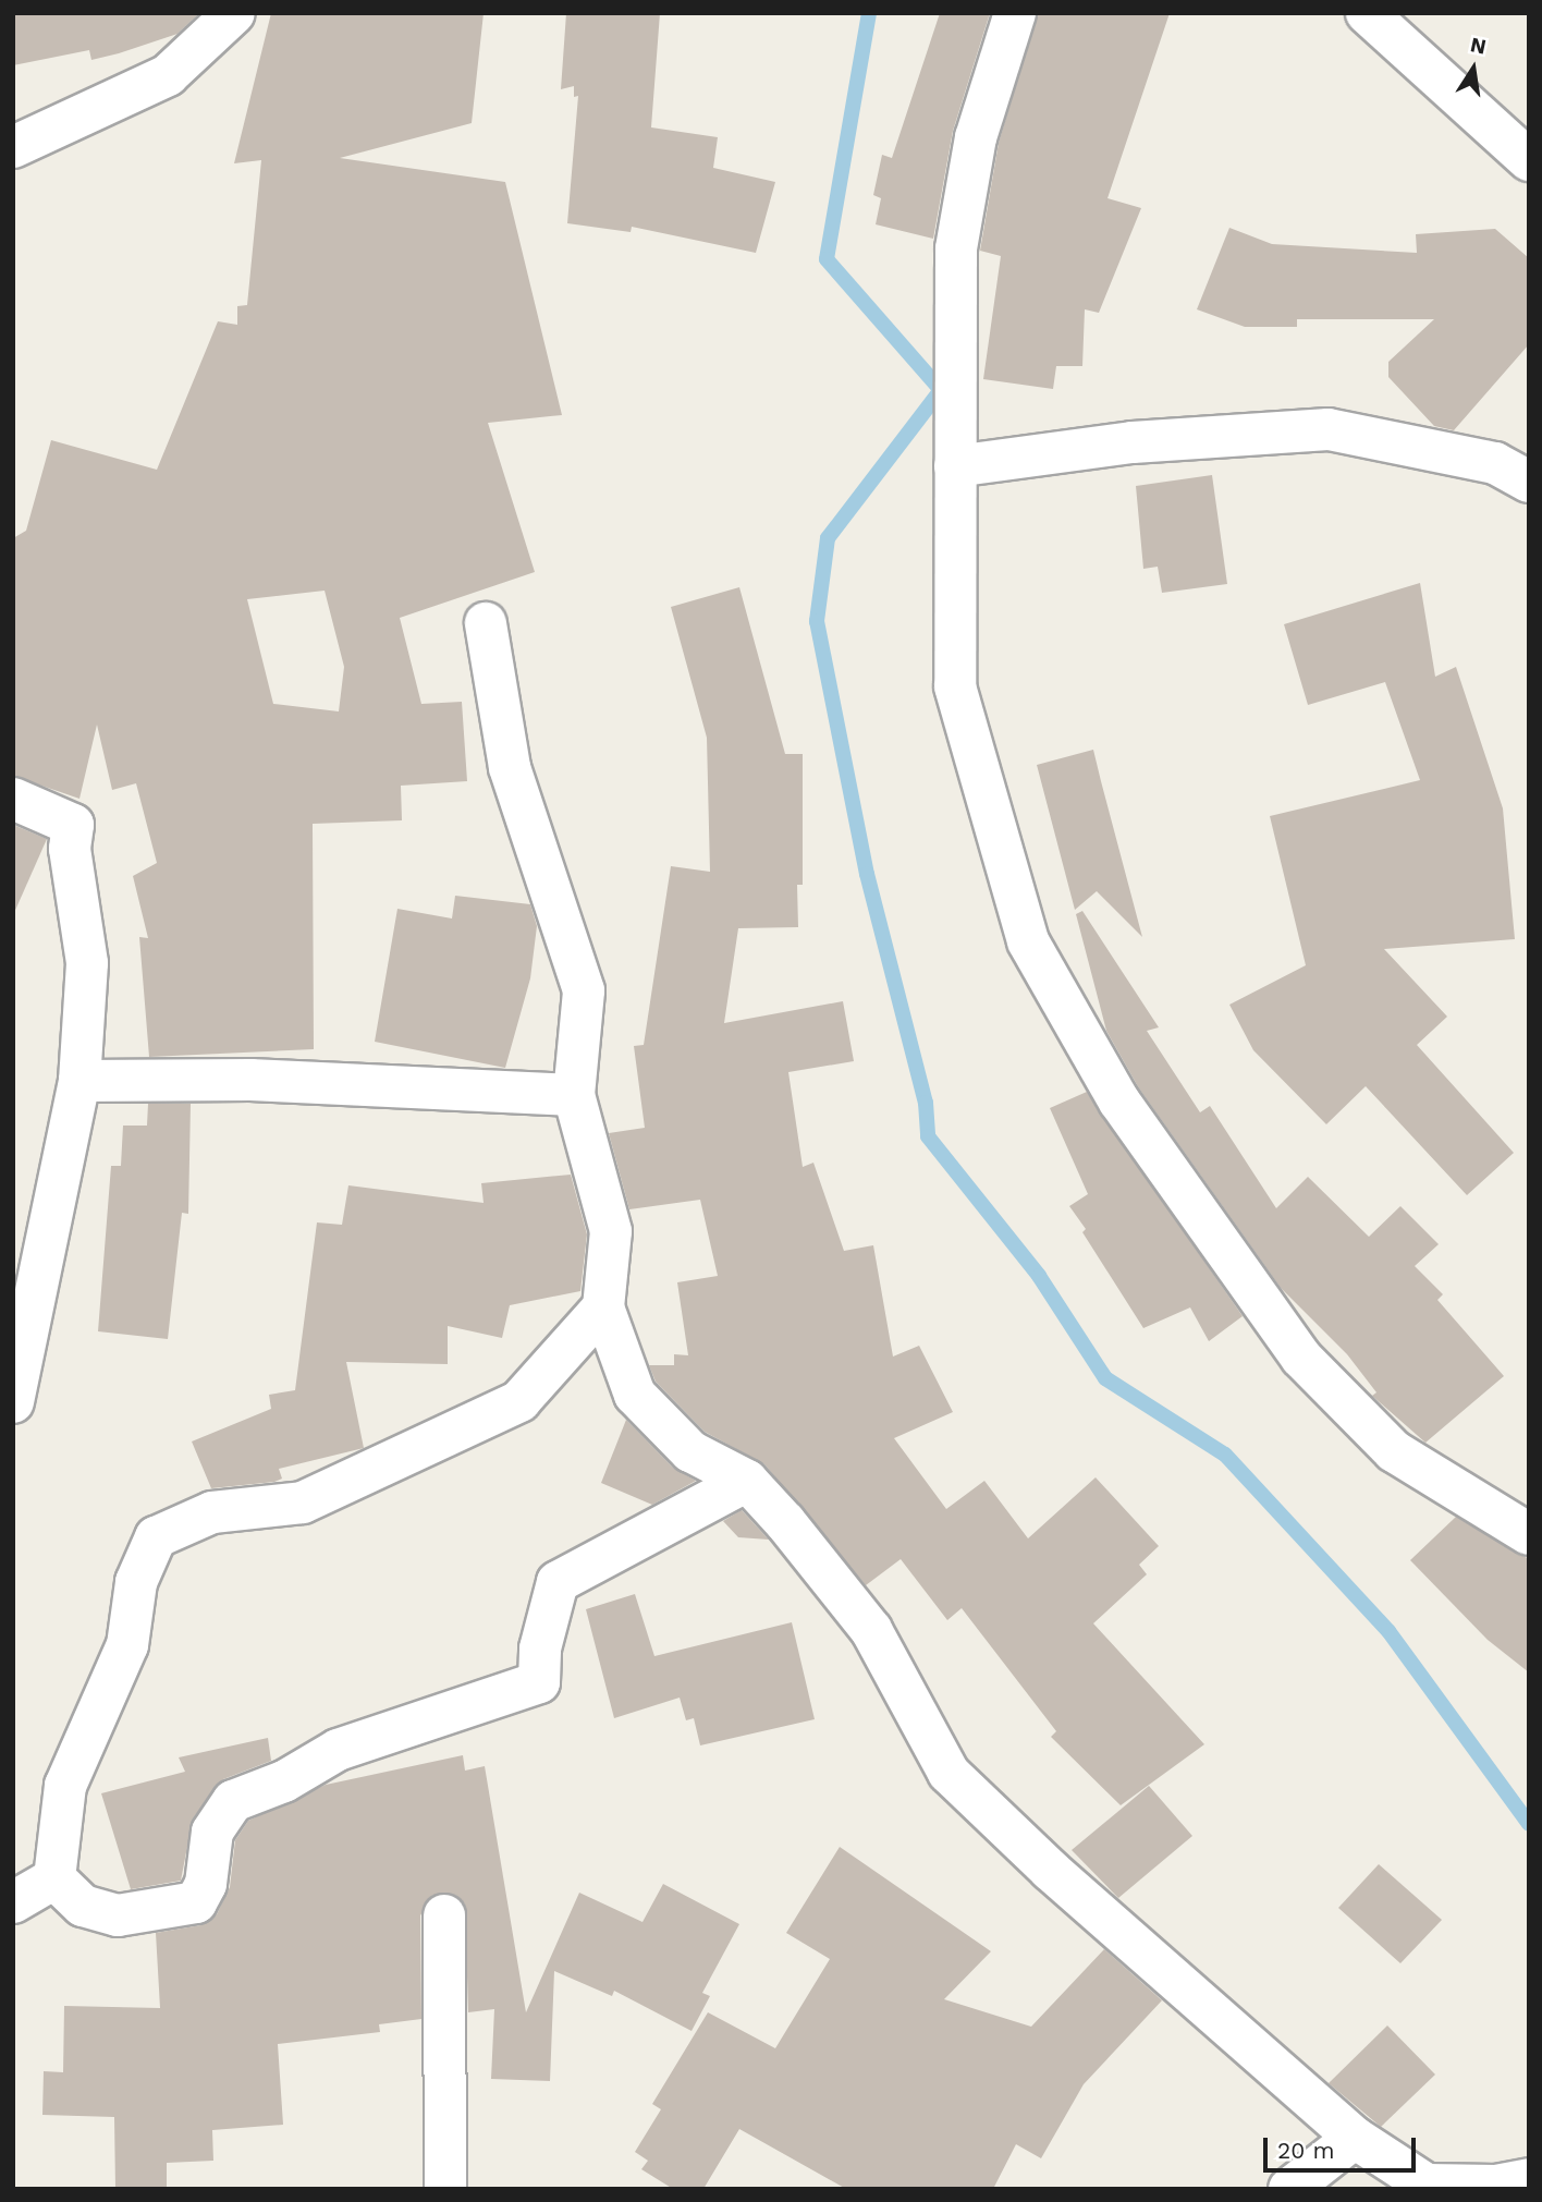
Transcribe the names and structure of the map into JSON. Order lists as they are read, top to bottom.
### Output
{
  "scale_bar": "20 m",
  "north": "top"
}
